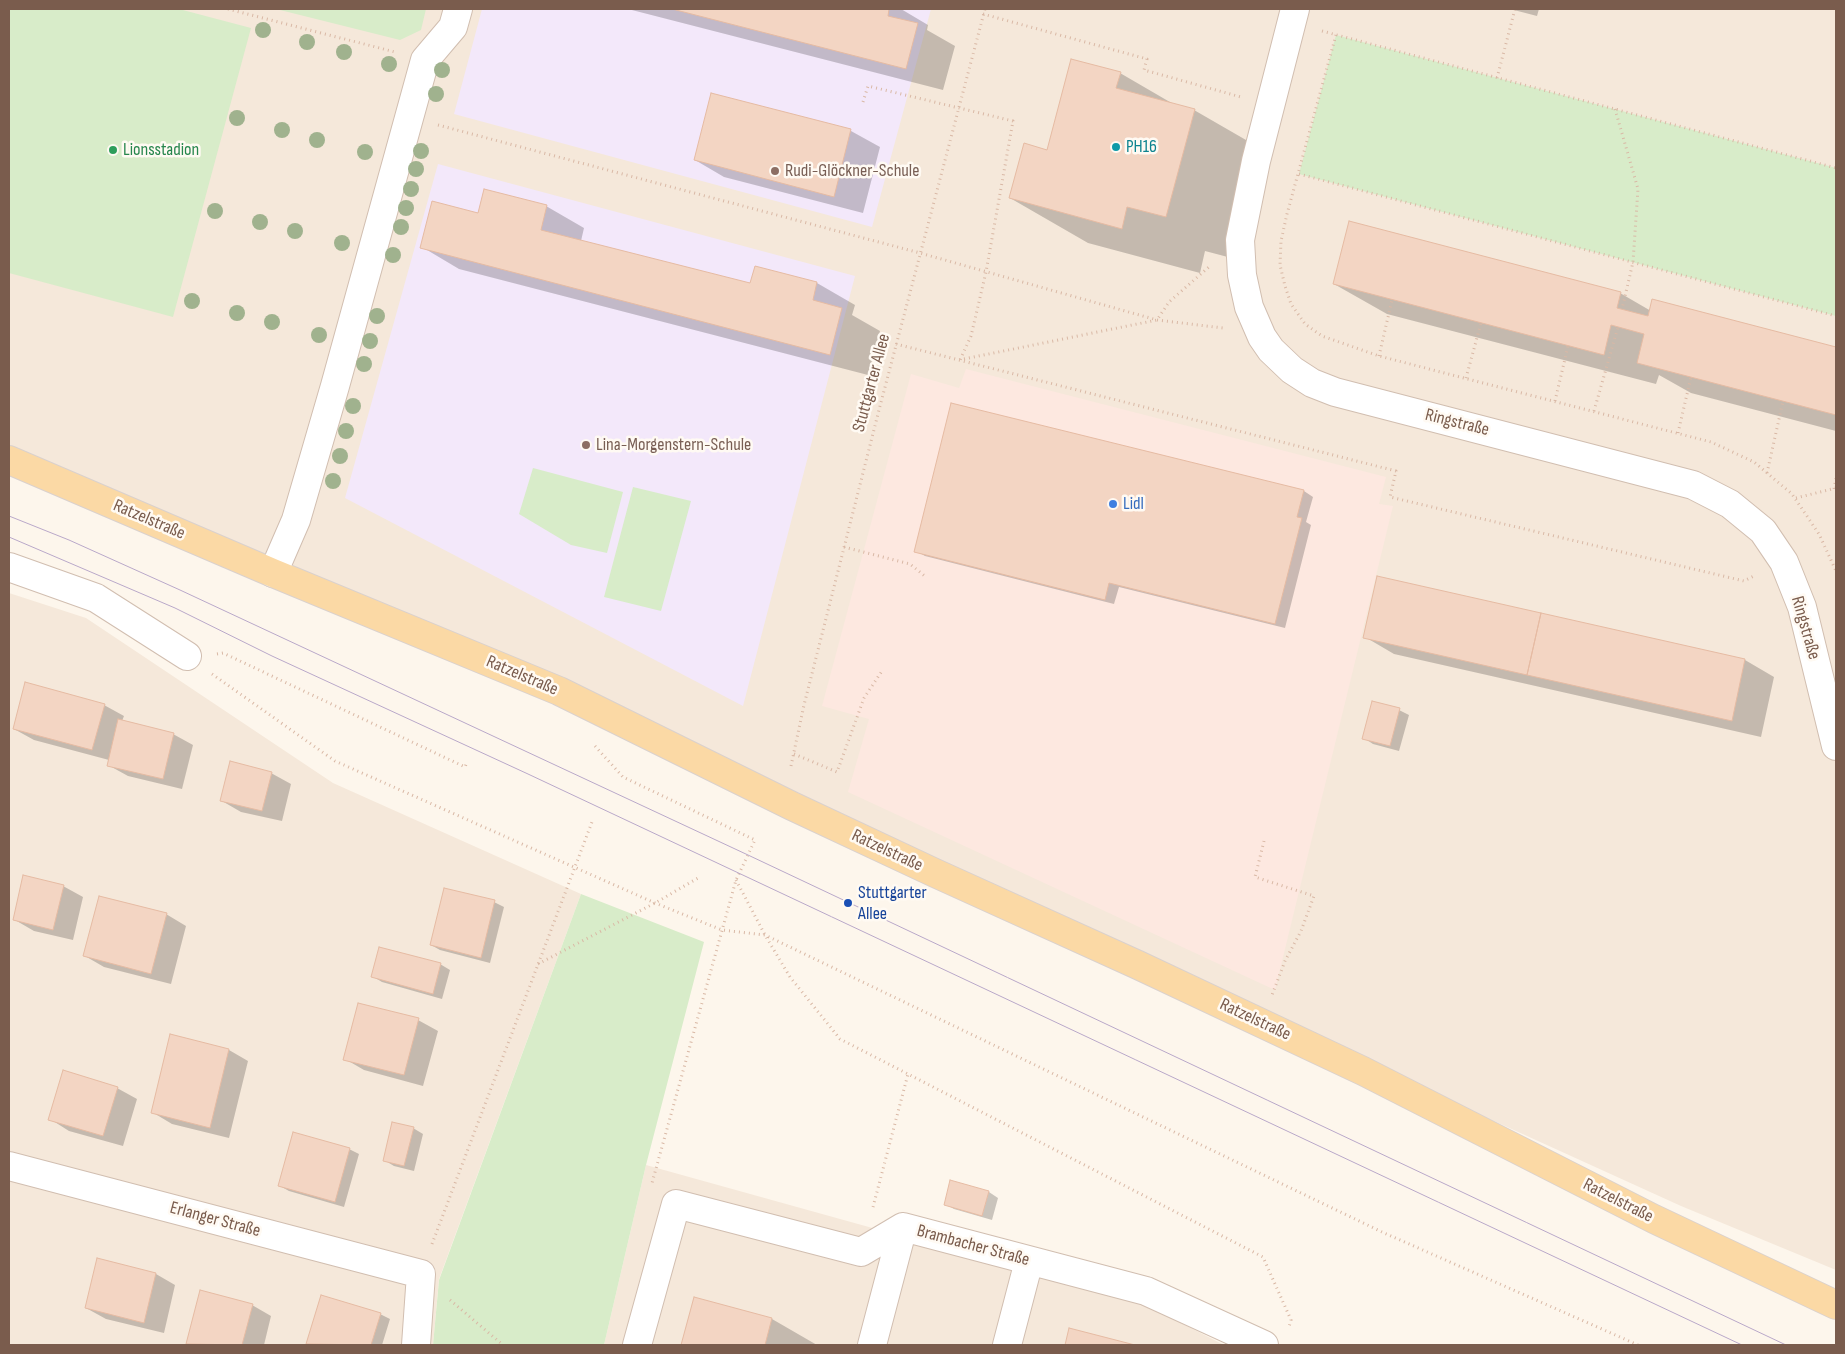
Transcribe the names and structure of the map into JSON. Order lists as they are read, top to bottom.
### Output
{
  "streets": {
    "main road": ["Ratzelstraße"],
    "street": ["Ringstraße", "Erlanger Straße", "Brambacher Straße"],
    "path": ["Stuttgarter Allee"]
  },
  "places": [
    "PH16",
    "Lionsstadion",
    "Rudi-Glöckner-Schule",
    "Lina-Morgenstern-Schule",
    "Lidl",
    "Stuttgarter Allee"
  ]
}
